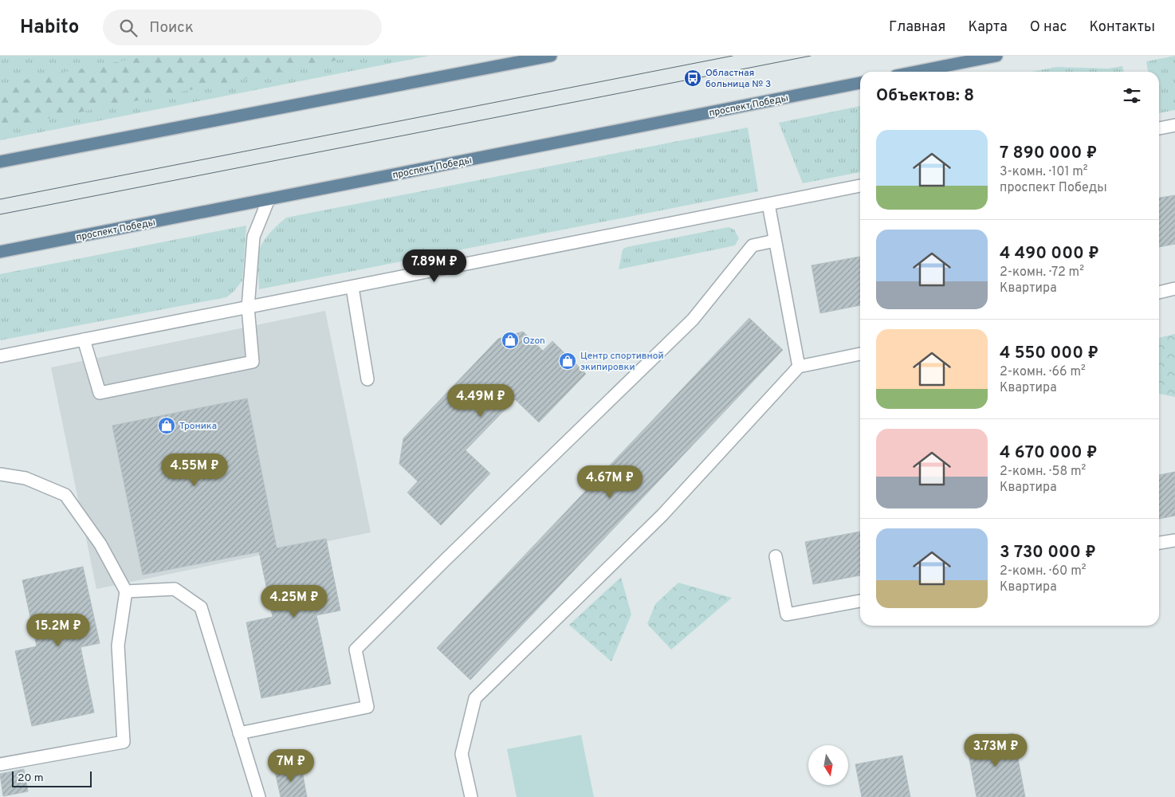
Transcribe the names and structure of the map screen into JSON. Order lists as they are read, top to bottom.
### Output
{
  "streets": {
    "main road": ["проспект Победы"]
  },
  "places": {
    "bus stop": ["Областная больница № 3"],
    "shop": ["Ozon", "Центр спортивной экипировки", "Троника"]
  },
  "scale_bar": "20 m",
  "north": "bottom",
  "page": {
    "header": "Habito",
    "search": "Поиск",
    "nav": [
      "Главная",
      "Карта",
      "О нас",
      "Контакты"
    ],
    "heading": "Объектов: 8",
    "list": [
      {
        "name": "7 890 000 ₽",
        "note": "3-комн. · 101 m² · проспект Победы"
      },
      {
        "name": "4 490 000 ₽",
        "note": "2-комн. · 72 m² · Квартира"
      },
      {
        "name": "4 550 000 ₽",
        "note": "2-комн. · 66 m² · Квартира"
      },
      {
        "name": "4 670 000 ₽",
        "note": "2-комн. · 58 m² · Квартира"
      },
      {
        "name": "3 730 000 ₽",
        "note": "2-комн. · 60 m² · Квартира"
      }
    ],
    "price": [
      "7.89M ₽",
      "4.49M ₽",
      "4.55M ₽",
      "4.67M ₽",
      "4.25M ₽",
      "15.2M ₽",
      "3.73M ₽",
      "7M ₽"
    ],
    "scale": "20 m"
  }
}
